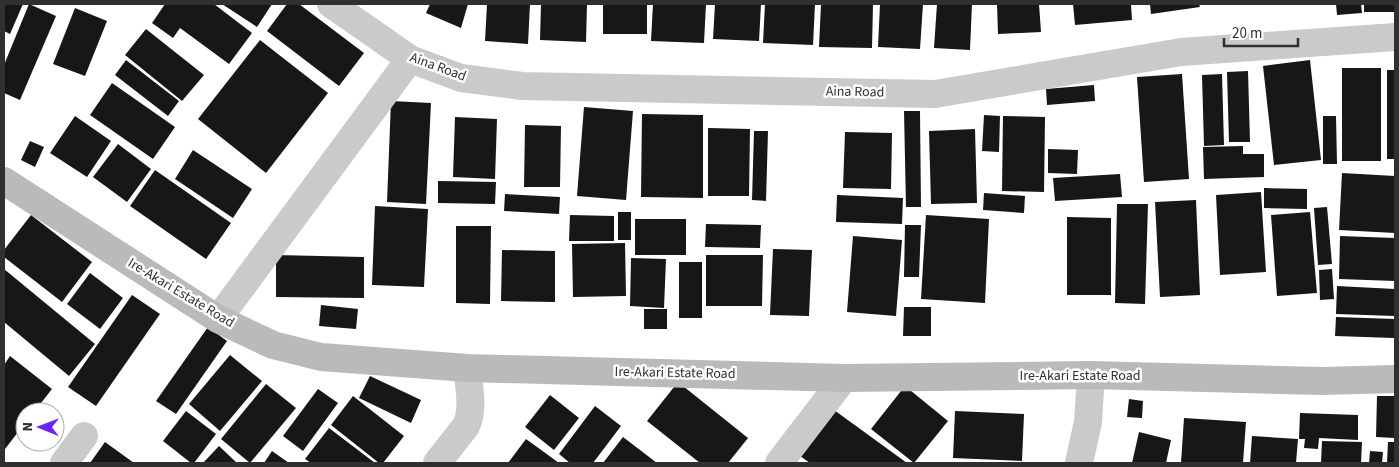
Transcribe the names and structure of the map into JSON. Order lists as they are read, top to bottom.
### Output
{
  "streets": {
    "street": ["Aina Road", "Ire-Akari Estate Road"]
  },
  "scale_bar": "20 m",
  "north": "left"
}
